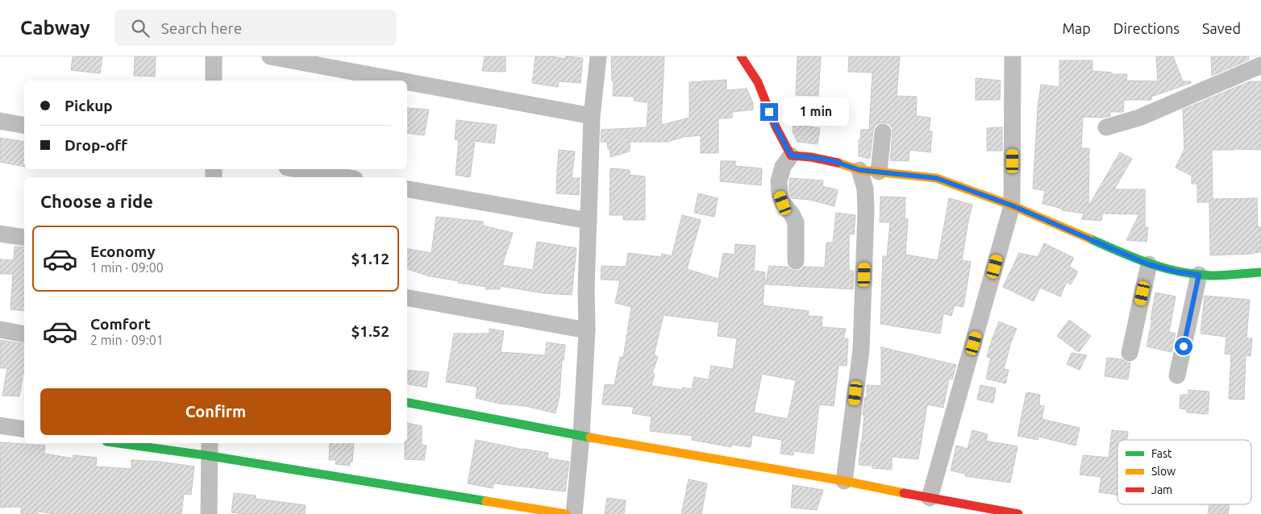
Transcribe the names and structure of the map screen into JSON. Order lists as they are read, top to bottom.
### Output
{
  "legend": ["Fast", "Slow", "Jam"],
  "page": {
    "header": "Cabway",
    "search": "Search here",
    "nav": ["Map", "Directions", "Saved"],
    "banner": ["Pickup", "Drop-off"],
    "bubble": "1 min",
    "heading": "Choose a ride",
    "list": [
      {
        "name": "Economy",
        "note": "1 min · 09:00",
        "value": "$1.12"
      },
      {
        "name": "Comfort",
        "note": "2 min · 09:01",
        "value": "$1.52"
      }
    ],
    "buttons": "Confirm"
  }
}
